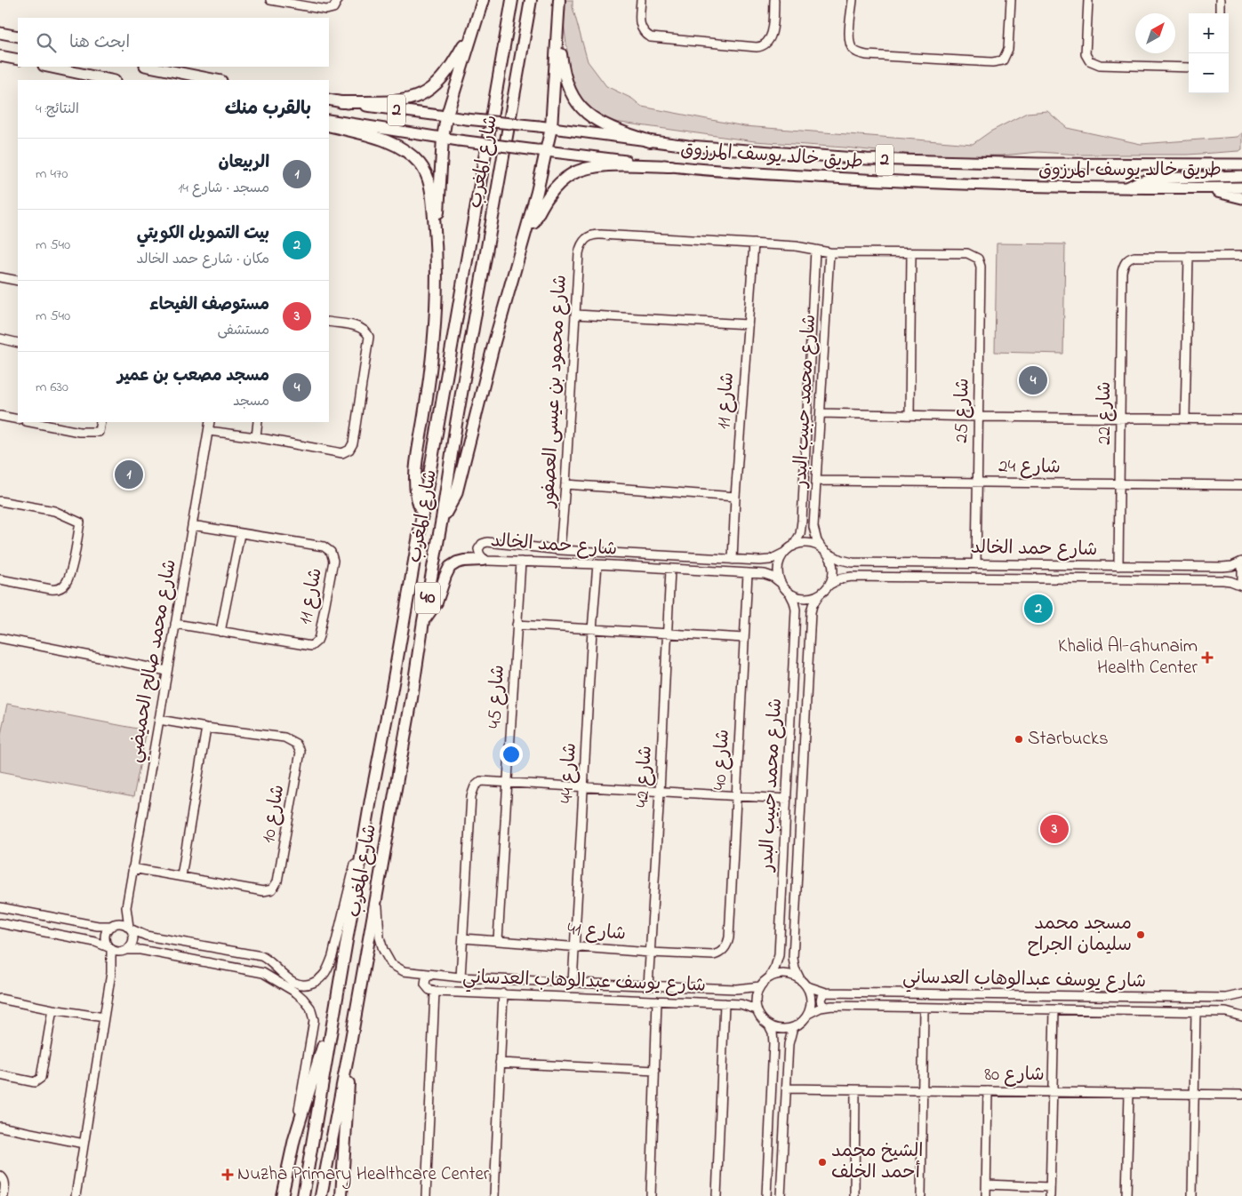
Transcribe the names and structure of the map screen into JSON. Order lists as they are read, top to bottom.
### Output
{
  "streets": {
    "highway": ["شارع المغرب", "40"],
    "main road": ["2", "طريق خالد يوسف المرزوق"],
    "street": [
      "شارع محمود بن عيسى العصفور",
      "شارع 11",
      "شارع محمد حبيب البدر",
      "شارع 25",
      "شارع 22",
      "شارع 24",
      "شارع حمد الخالد",
      "شارع محمد صالح الحميضي",
      "شارع 45",
      "شارع 40",
      "شارع 44",
      "شارع 42",
      "شارع 10",
      "شارع 41",
      "شارع يوسف عبدالوهاب العدساني",
      "شارع 80"
    ]
  },
  "crossings": [
    ["شارع المغرب", "شارع يوسف عبدالوهاب العدساني"],
    ["شارع محمود بن عيسى العصفور", "شارع 11"],
    ["شارع محمود بن عيسى العصفور", "شارع حمد الخالد"],
    ["شارع 11", "شارع حمد الخالد"],
    ["شارع 11", "شارع محمد صالح الحميضي"],
    ["شارع محمد حبيب البدر", "شارع 24"],
    ["شارع محمد حبيب البدر", "شارع حمد الخالد"],
    ["شارع محمد حبيب البدر", "شارع يوسف عبدالوهاب العدساني"],
    ["شارع 25", "شارع 24"],
    ["شارع 25", "شارع حمد الخالد"],
    ["شارع 22", "شارع 24"],
    ["شارع 22", "شارع حمد الخالد"],
    ["شارع حمد الخالد", "شارع 45"],
    ["شارع حمد الخالد", "شارع 40"],
    ["شارع حمد الخالد", "شارع 44"],
    ["شارع حمد الخالد", "شارع 42"],
    ["شارع محمد صالح الحميضي", "شارع 10"],
    ["شارع 45", "شارع 41"],
    ["شارع 40", "شارع 41"],
    ["شارع 44", "شارع 41"],
    ["شارع 44", "شارع يوسف عبدالوهاب العدساني"],
    ["شارع 42", "شارع 41"],
    ["شارع 42", "شارع يوسف عبدالوهاب العدساني"]
  ],
  "places": {
    "health": ["Khalid Al-Ghunaim Health Center", "Nuzha Primary Healthcare Center"],
    "other": ["Starbucks", "مسجد محمد سليمان الجراح", "الشيخ محمد أحمد الخلف"]
  },
  "north": "top right",
  "page": {
    "map_buttons": ["+", "−"],
    "search": "ابحث هنا",
    "heading": ["بالقرب منك", "النتائج: 4"],
    "list": [
      {
        "mark": "1",
        "name": "الربيعان",
        "note": "مسجد · شارع 14",
        "value": "470 m"
      },
      {
        "mark": "2",
        "name": "بيت التمويل الكويتي",
        "note": "مكان · شارع حمد الخالد",
        "value": "540 m"
      },
      {
        "mark": "3",
        "name": "مستوصف الفيحاء",
        "note": "مستشفى",
        "value": "540 m"
      },
      {
        "mark": "4",
        "name": "مسجد مصعب بن عمير",
        "note": "مسجد",
        "value": "630 m"
      }
    ],
    "pins": [
      "4",
      "1",
      "2",
      "3"
    ]
  }
}
